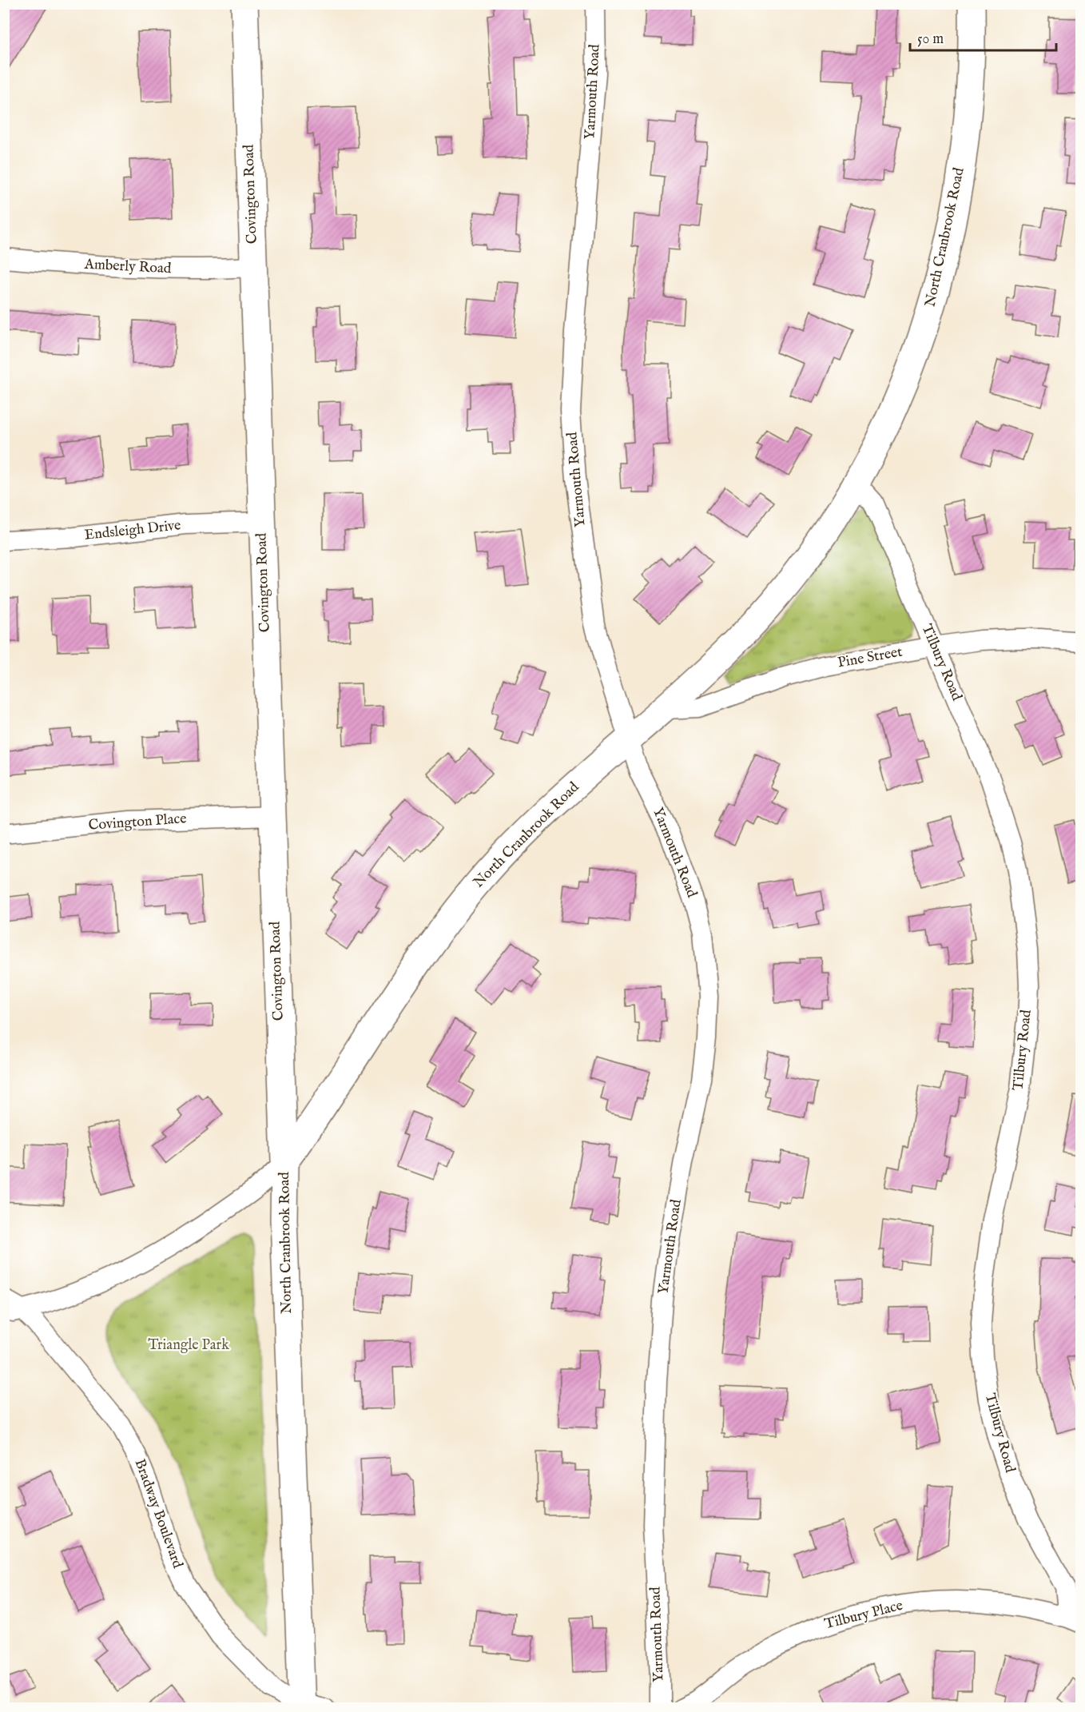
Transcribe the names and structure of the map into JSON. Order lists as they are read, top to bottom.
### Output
{
  "streets": {
    "street": [
      "Yarmouth Road",
      "Covington Road",
      "North Cranbrook Road",
      "Amberly Road",
      "Endsleigh Drive",
      "Pine Street",
      "Tilbury Road",
      "Covington Place",
      "Bradway Boulevard",
      "Tilbury Place"
    ]
  },
  "crossings": [
    ["Yarmouth Road", "North Cranbrook Road"],
    ["Covington Road", "North Cranbrook Road"],
    ["Covington Road", "Amberly Road"],
    ["Covington Road", "Endsleigh Drive"],
    ["Covington Road", "Covington Place"],
    ["North Cranbrook Road", "Pine Street"],
    ["North Cranbrook Road", "Tilbury Road"],
    ["North Cranbrook Road", "Bradway Boulevard"],
    ["Pine Street", "Tilbury Road"],
    ["Tilbury Road", "Tilbury Place"]
  ],
  "parks": ["Triangle Park"],
  "scale_bar": "50 m"
}
